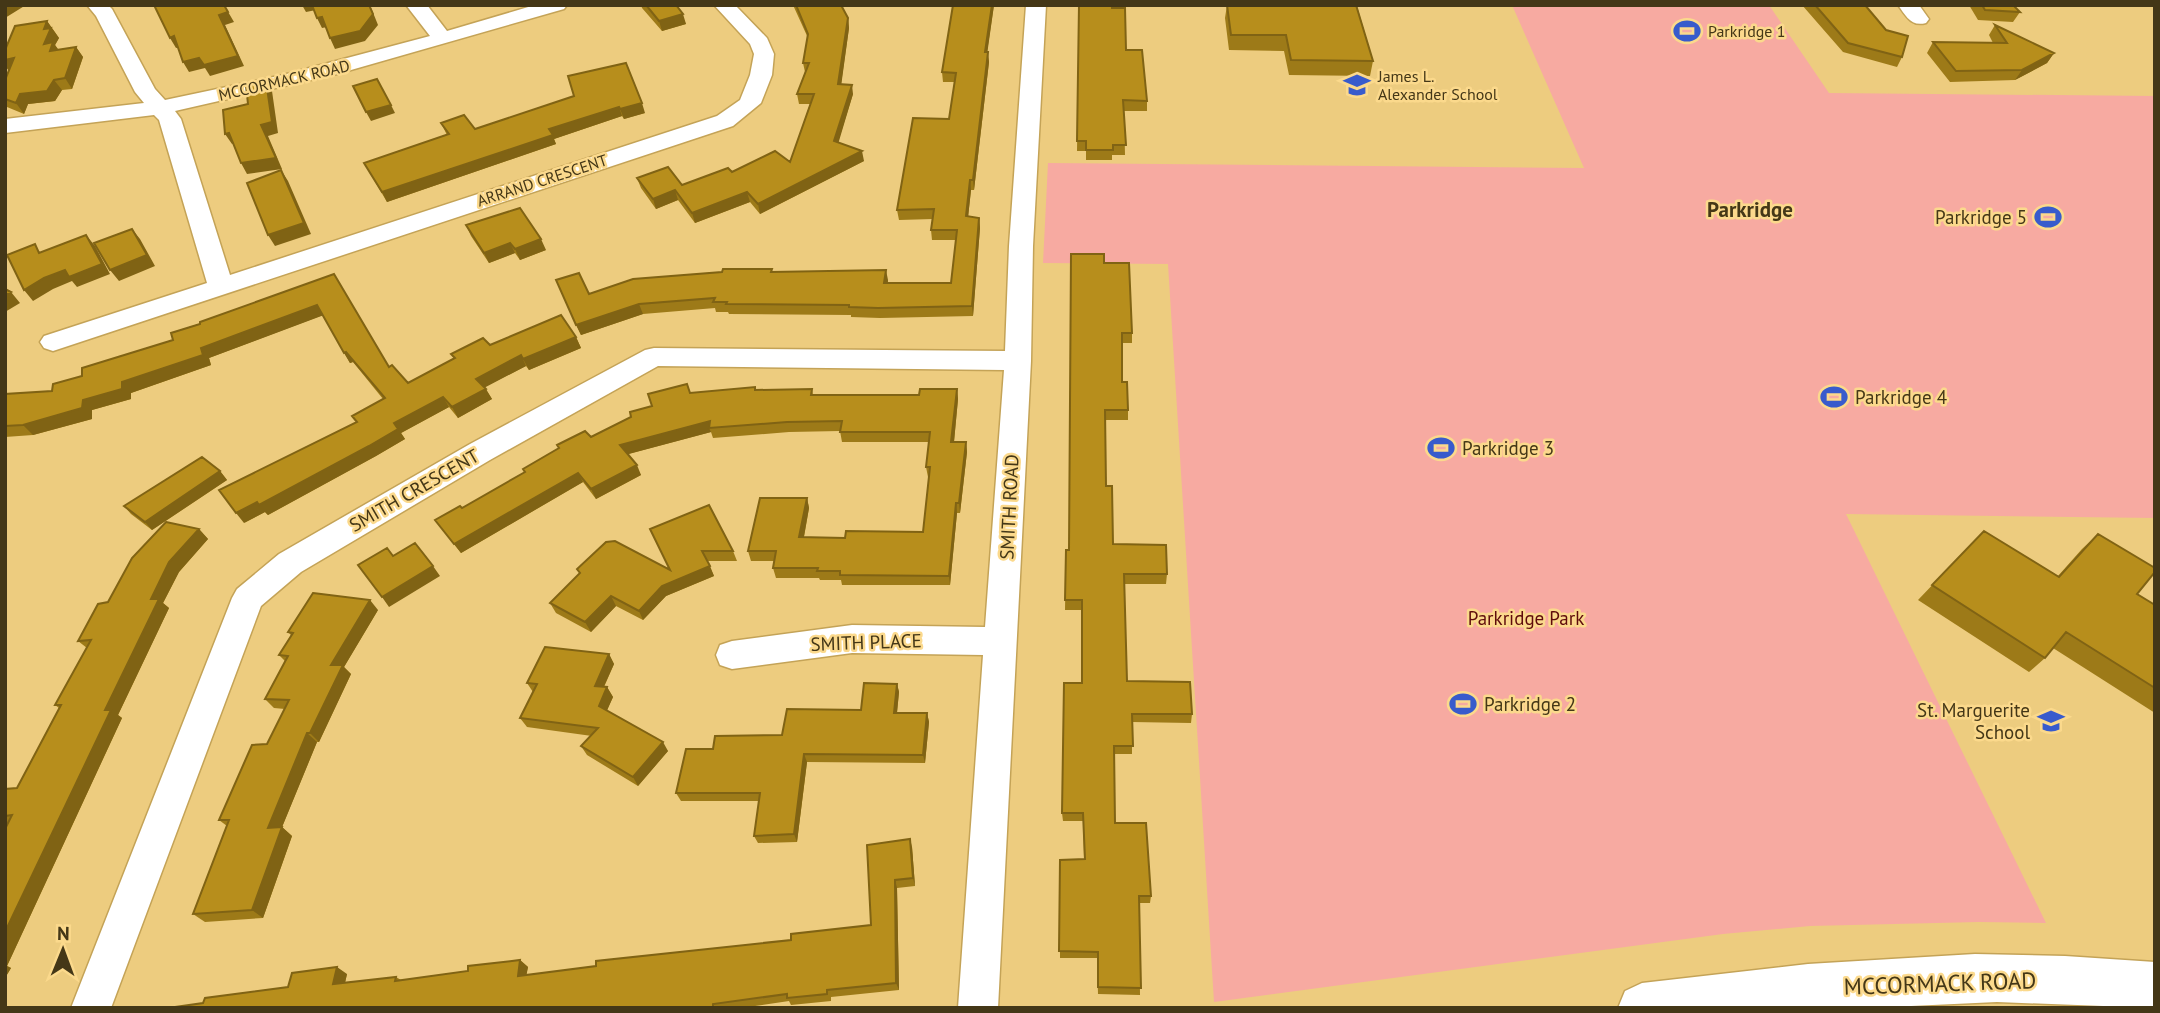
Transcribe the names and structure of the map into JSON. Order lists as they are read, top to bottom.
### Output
{
  "streets": {
    "street": [
      "MCCORMACK ROAD",
      "ARRAND CRESCENT",
      "SMITH CRESCENT",
      "SMITH ROAD",
      "SMITH PLACE"
    ]
  },
  "crossings": [
    ["SMITH CRESCENT", "SMITH ROAD"],
    ["SMITH ROAD", "SMITH PLACE"]
  ],
  "districts": ["Parkridge"],
  "parks": ["Parkridge Park"],
  "places": {
    "sports": [
      "Parkridge 1",
      "Parkridge 5",
      "Parkridge 4",
      "Parkridge 3",
      "Parkridge 2"
    ],
    "school or university": ["James L. Alexander School", "St. Marguerite School"]
  },
  "north": "top"
}
